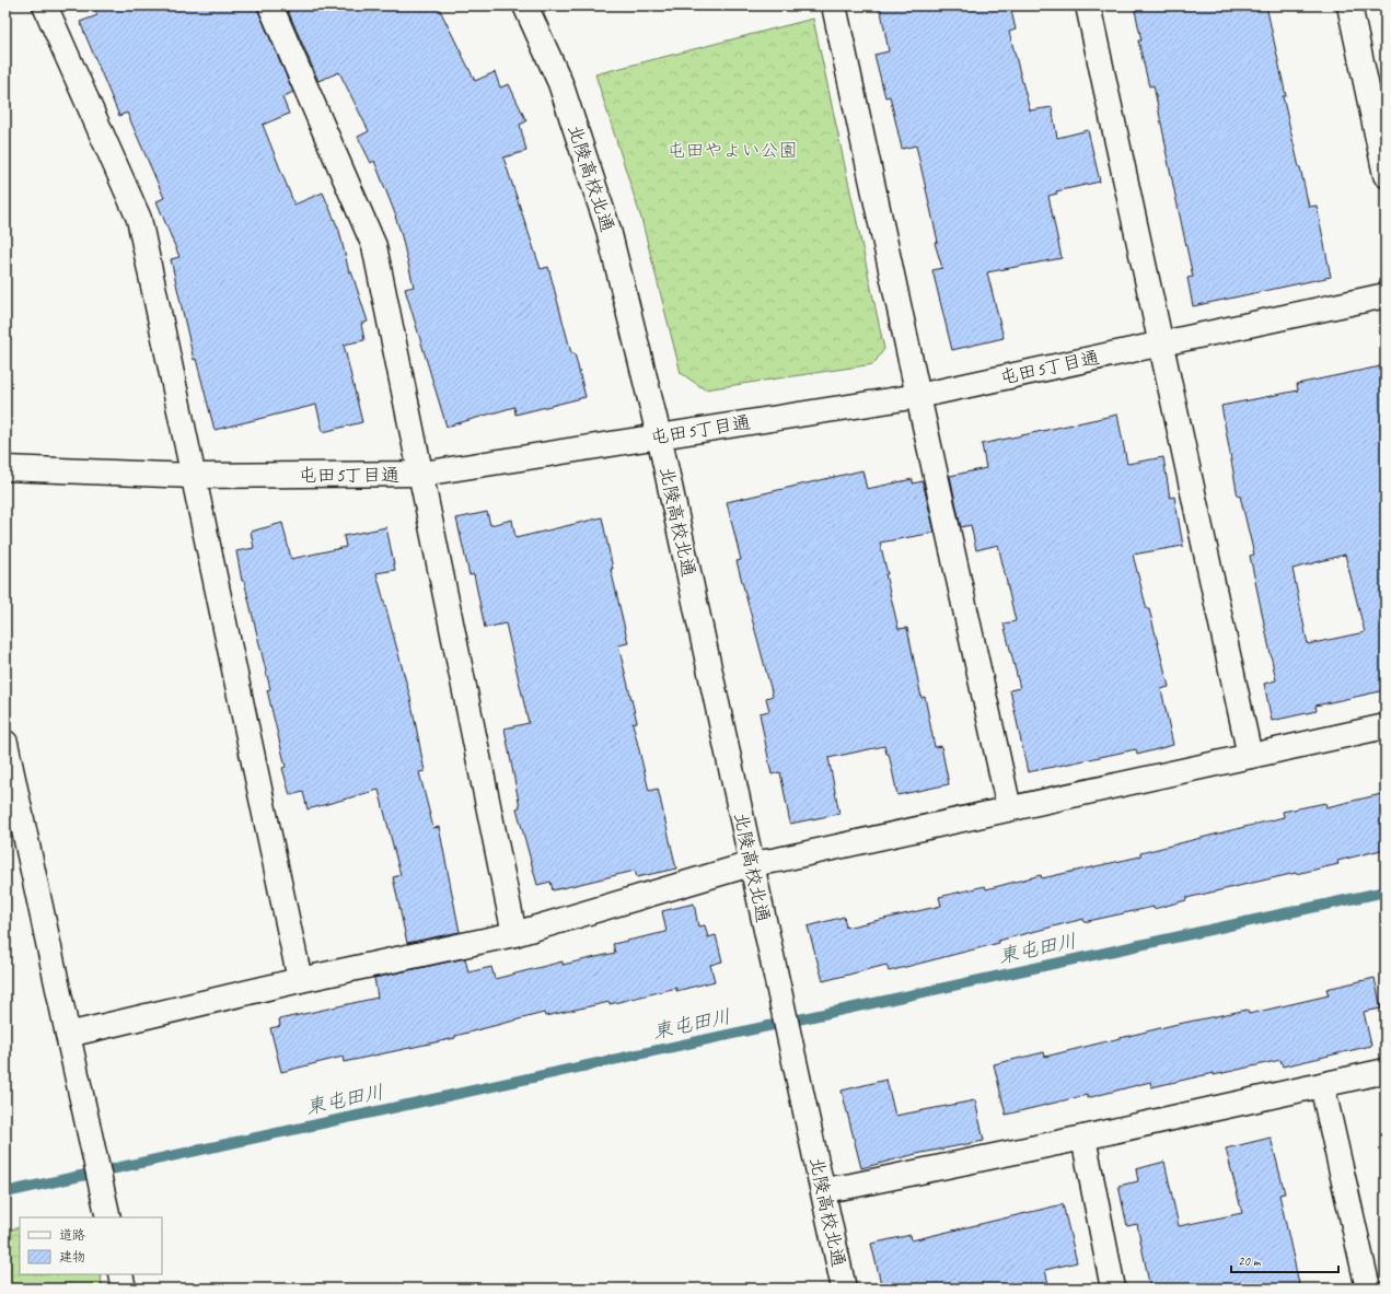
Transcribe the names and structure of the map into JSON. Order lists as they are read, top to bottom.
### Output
{
  "streets": {
    "street": ["北陵高校北通", "屯田5丁目通"]
  },
  "crossings": [
    ["北陵高校北通", "屯田5丁目通"]
  ],
  "water": ["東屯田川"],
  "parks": ["屯田やよい公園"],
  "legend": ["道路", "建物"],
  "scale_bar": "20 m"
}
